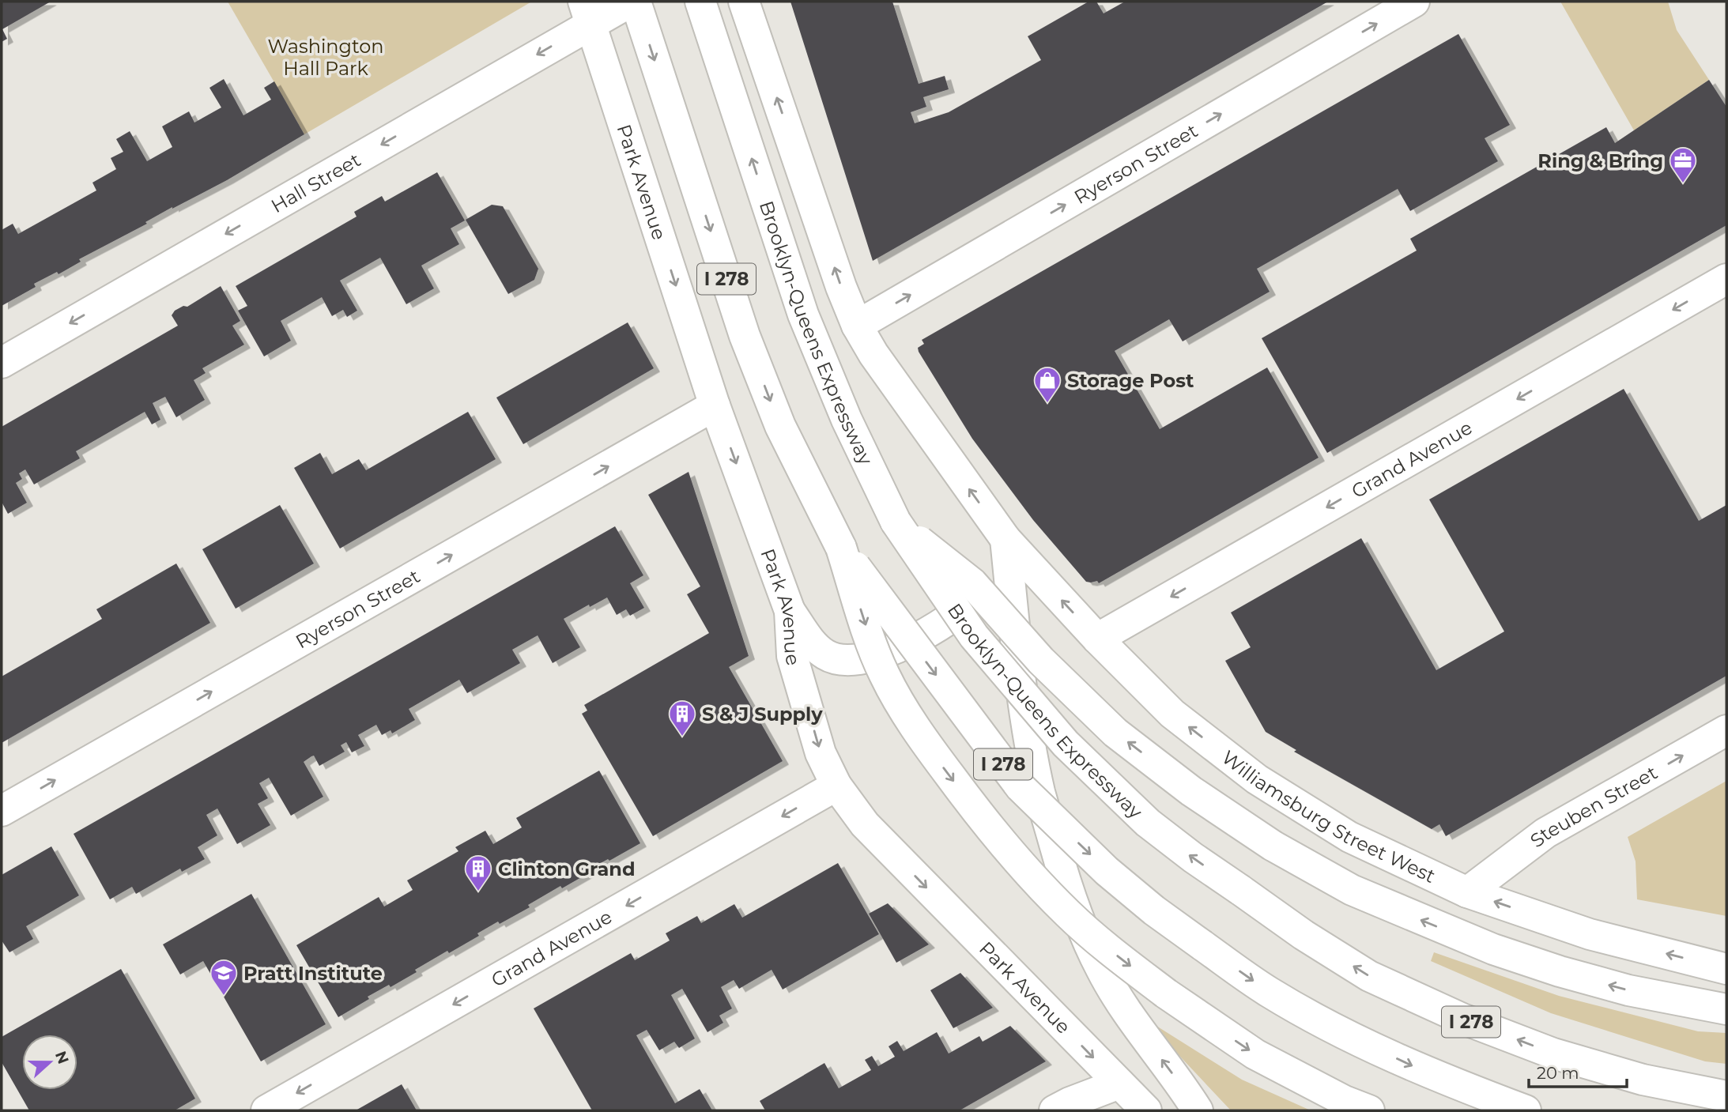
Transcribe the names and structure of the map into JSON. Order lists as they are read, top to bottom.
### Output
{
  "streets": {
    "main road": [
      "Ryerson Street",
      "Hall Street",
      "Park Avenue",
      "I 278",
      "Brooklyn-Queens Expressway",
      "Grand Avenue",
      "Steuben Street",
      "Williamsburg Street West"
    ]
  },
  "crossings": [
    ["Ryerson Street", "Park Avenue"],
    ["Hall Street", "Park Avenue"],
    ["Park Avenue", "Grand Avenue"],
    ["Grand Avenue", "Williamsburg Street West"],
    ["Steuben Street", "Williamsburg Street West"]
  ],
  "one_way": [
    "Ryerson Street",
    "Hall Street",
    "Grand Avenue",
    "Steuben Street"
  ],
  "parks": ["Washington Hall Park"],
  "places": {
    "office": ["Ring & Bring"],
    "shop": ["Storage Post"],
    "building": ["S & J Supply", "Clinton Grand"],
    "school or university": ["Pratt Institute"]
  },
  "scale_bar": "20 m",
  "north": "right"
}
